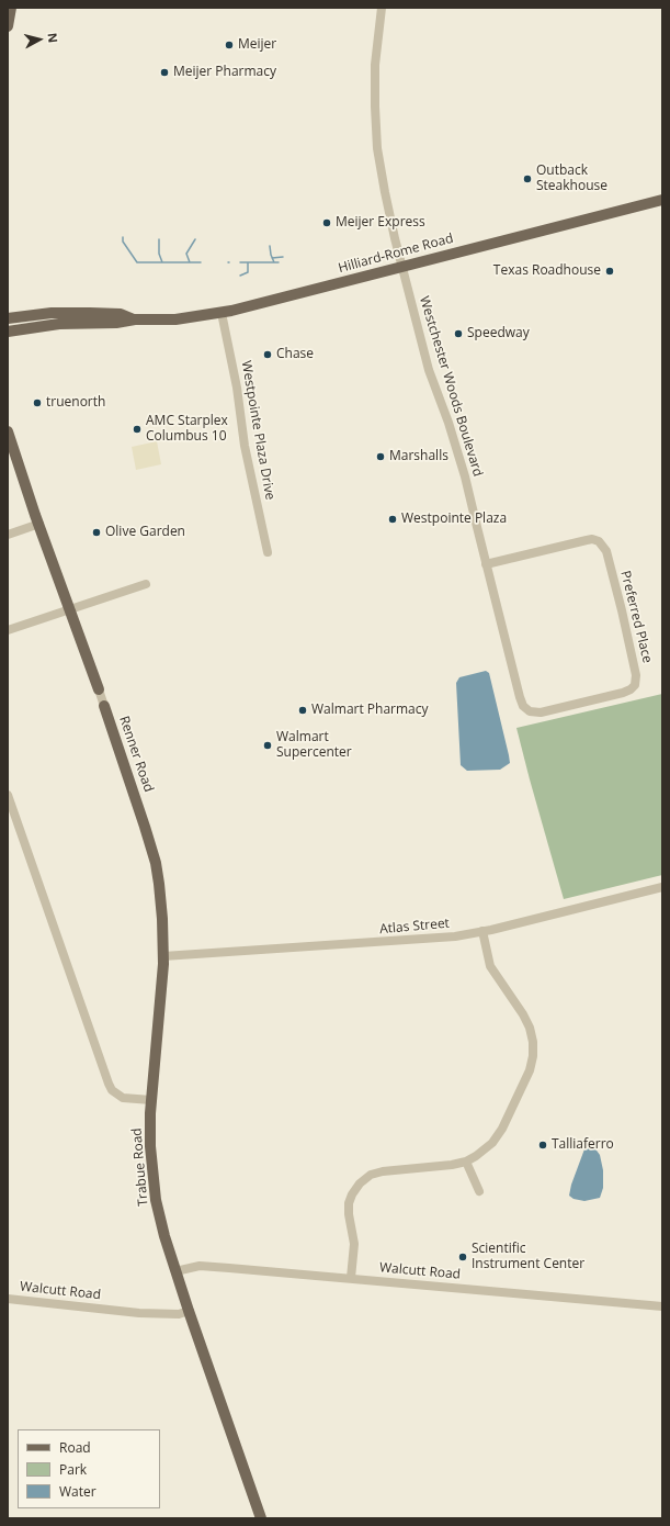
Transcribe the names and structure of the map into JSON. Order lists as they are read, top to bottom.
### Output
{
  "streets": {
    "main road": ["Hilliard-Rome Road", "Renner Road", "Trabue Road"],
    "street": [
      "Westchester Woods Boulevard",
      "Westpointe Plaza Drive",
      "Preferred Place",
      "Atlas Street",
      "Walcutt Road"
    ]
  },
  "crossings": [
    ["Hilliard-Rome Road", "Westchester Woods Boulevard"],
    ["Hilliard-Rome Road", "Westpointe Plaza Drive"],
    ["Westchester Woods Boulevard", "Preferred Place"],
    ["Renner Road", "Atlas Street"],
    ["Renner Road", "Trabue Road"],
    ["Trabue Road", "Walcutt Road"]
  ],
  "places": [
    "Meijer",
    "Meijer Pharmacy",
    "Outback Steakhouse",
    "Meijer Express",
    "Texas Roadhouse",
    "Speedway",
    "Chase",
    "truenorth",
    "AMC Starplex Columbus 10",
    "Marshalls",
    "Westpointe Plaza",
    "Olive Garden",
    "Walmart Pharmacy",
    "Walmart Supercenter",
    "Talliaferro",
    "Scientific Instrument Center"
  ],
  "legend": ["Road", "Park", "Water"],
  "north": "right"
}
